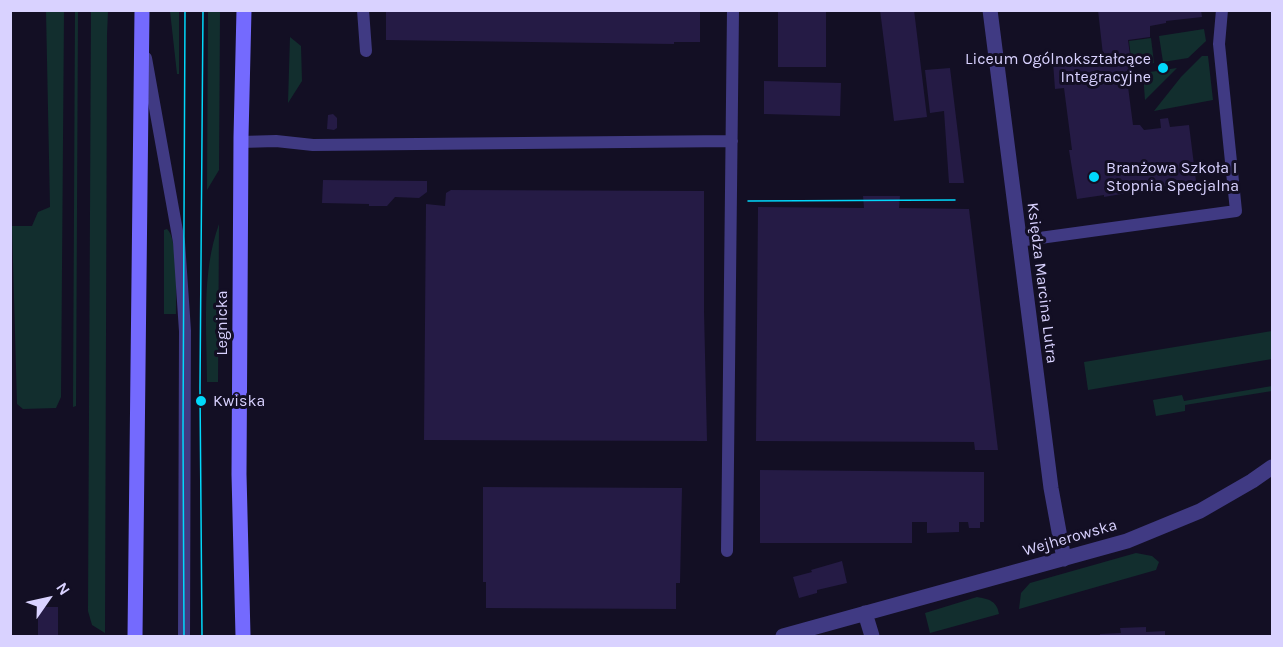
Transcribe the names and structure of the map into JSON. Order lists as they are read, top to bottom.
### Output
{
  "streets": {
    "main road": ["Legnicka"],
    "street": ["Księdza Marcina Lutra", "Wejherowska"]
  },
  "crossings": [
    ["Księdza Marcina Lutra", "Wejherowska"]
  ],
  "places": ["Liceum Ogólnokształcące Integracyjne", "Branżowa Szkoła I Stopnia Specjalna", "Kwiska"],
  "north": "top right"
}
